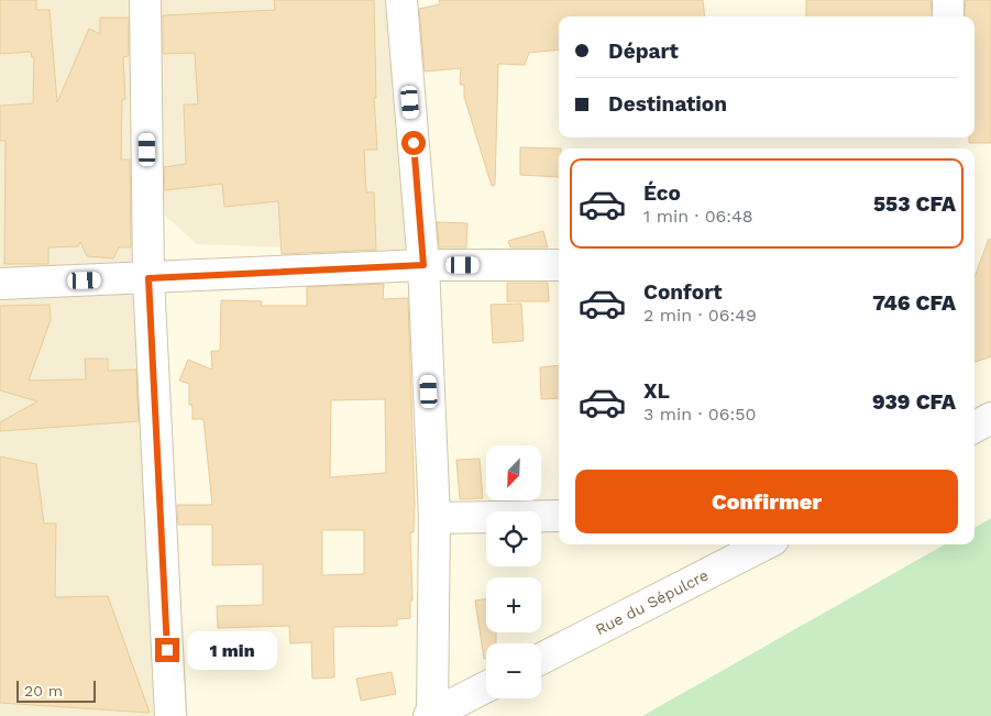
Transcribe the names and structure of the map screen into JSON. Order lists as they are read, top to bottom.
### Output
{
  "streets": {
    "street": ["Rue du Sépulcre"]
  },
  "scale_bar": "20 m",
  "north": "bottom left",
  "page": {
    "banner": ["Départ", "Destination"],
    "list": [
      {
        "name": "Éco",
        "note": "1 min · 06:48",
        "value": "553 CFA"
      },
      {
        "name": "Confort",
        "note": "2 min · 06:49",
        "value": "746 CFA"
      },
      {
        "name": "XL",
        "note": "3 min · 06:50",
        "value": "939 CFA"
      }
    ],
    "map_buttons": ["+", "−"],
    "buttons": "Confirmer",
    "bubble": "1 min",
    "scale": "20 m"
  }
}
